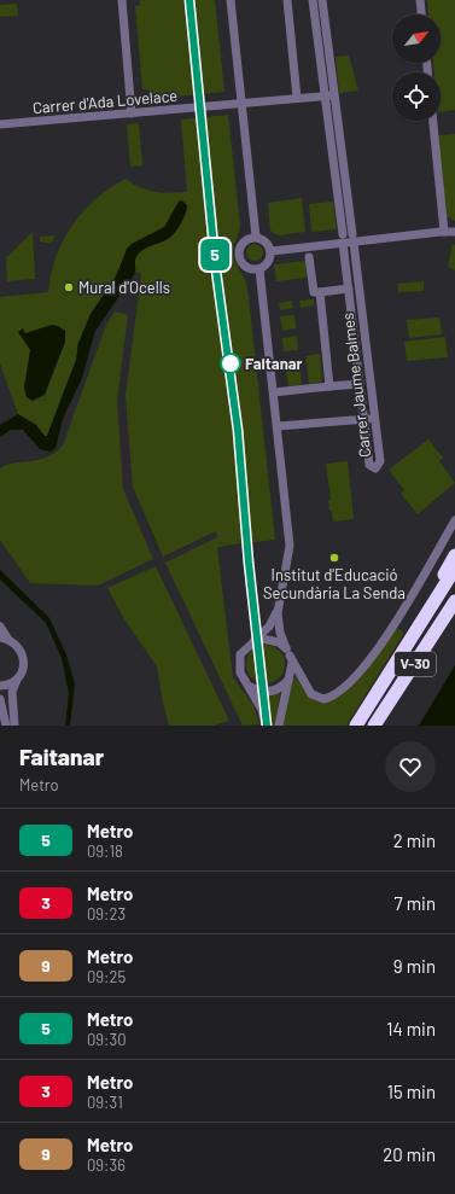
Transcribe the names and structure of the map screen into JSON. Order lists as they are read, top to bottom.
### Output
{
  "streets": {
    "highway": ["V-30"],
    "street": ["Carrer d'Ada Lovelace", "Carrer Jaume Balmes"]
  },
  "crossings": [
    ["Carrer d'Ada Lovelace", "Carrer Jaume Balmes"]
  ],
  "places": ["Mural d'Ocells", "Faitanar", "Institut d'Educació Secundària La Senda"],
  "lines": ["metro line 5"],
  "north": "top right",
  "page": {
    "on_map": "5",
    "heading": ["Faitanar", "Metro"],
    "list": [
      {
        "mark": "5",
        "name": "Metro",
        "note": "09:18",
        "value": "2 min"
      },
      {
        "mark": "3",
        "name": "Metro",
        "note": "09:23",
        "value": "7 min"
      },
      {
        "mark": "9",
        "name": "Metro",
        "note": "09:25",
        "value": "9 min"
      },
      {
        "mark": "5",
        "name": "Metro",
        "note": "09:30",
        "value": "14 min"
      },
      {
        "mark": "3",
        "name": "Metro",
        "note": "09:31",
        "value": "15 min"
      },
      {
        "mark": "9",
        "name": "Metro",
        "note": "09:36",
        "value": "20 min"
      }
    ]
  }
}
